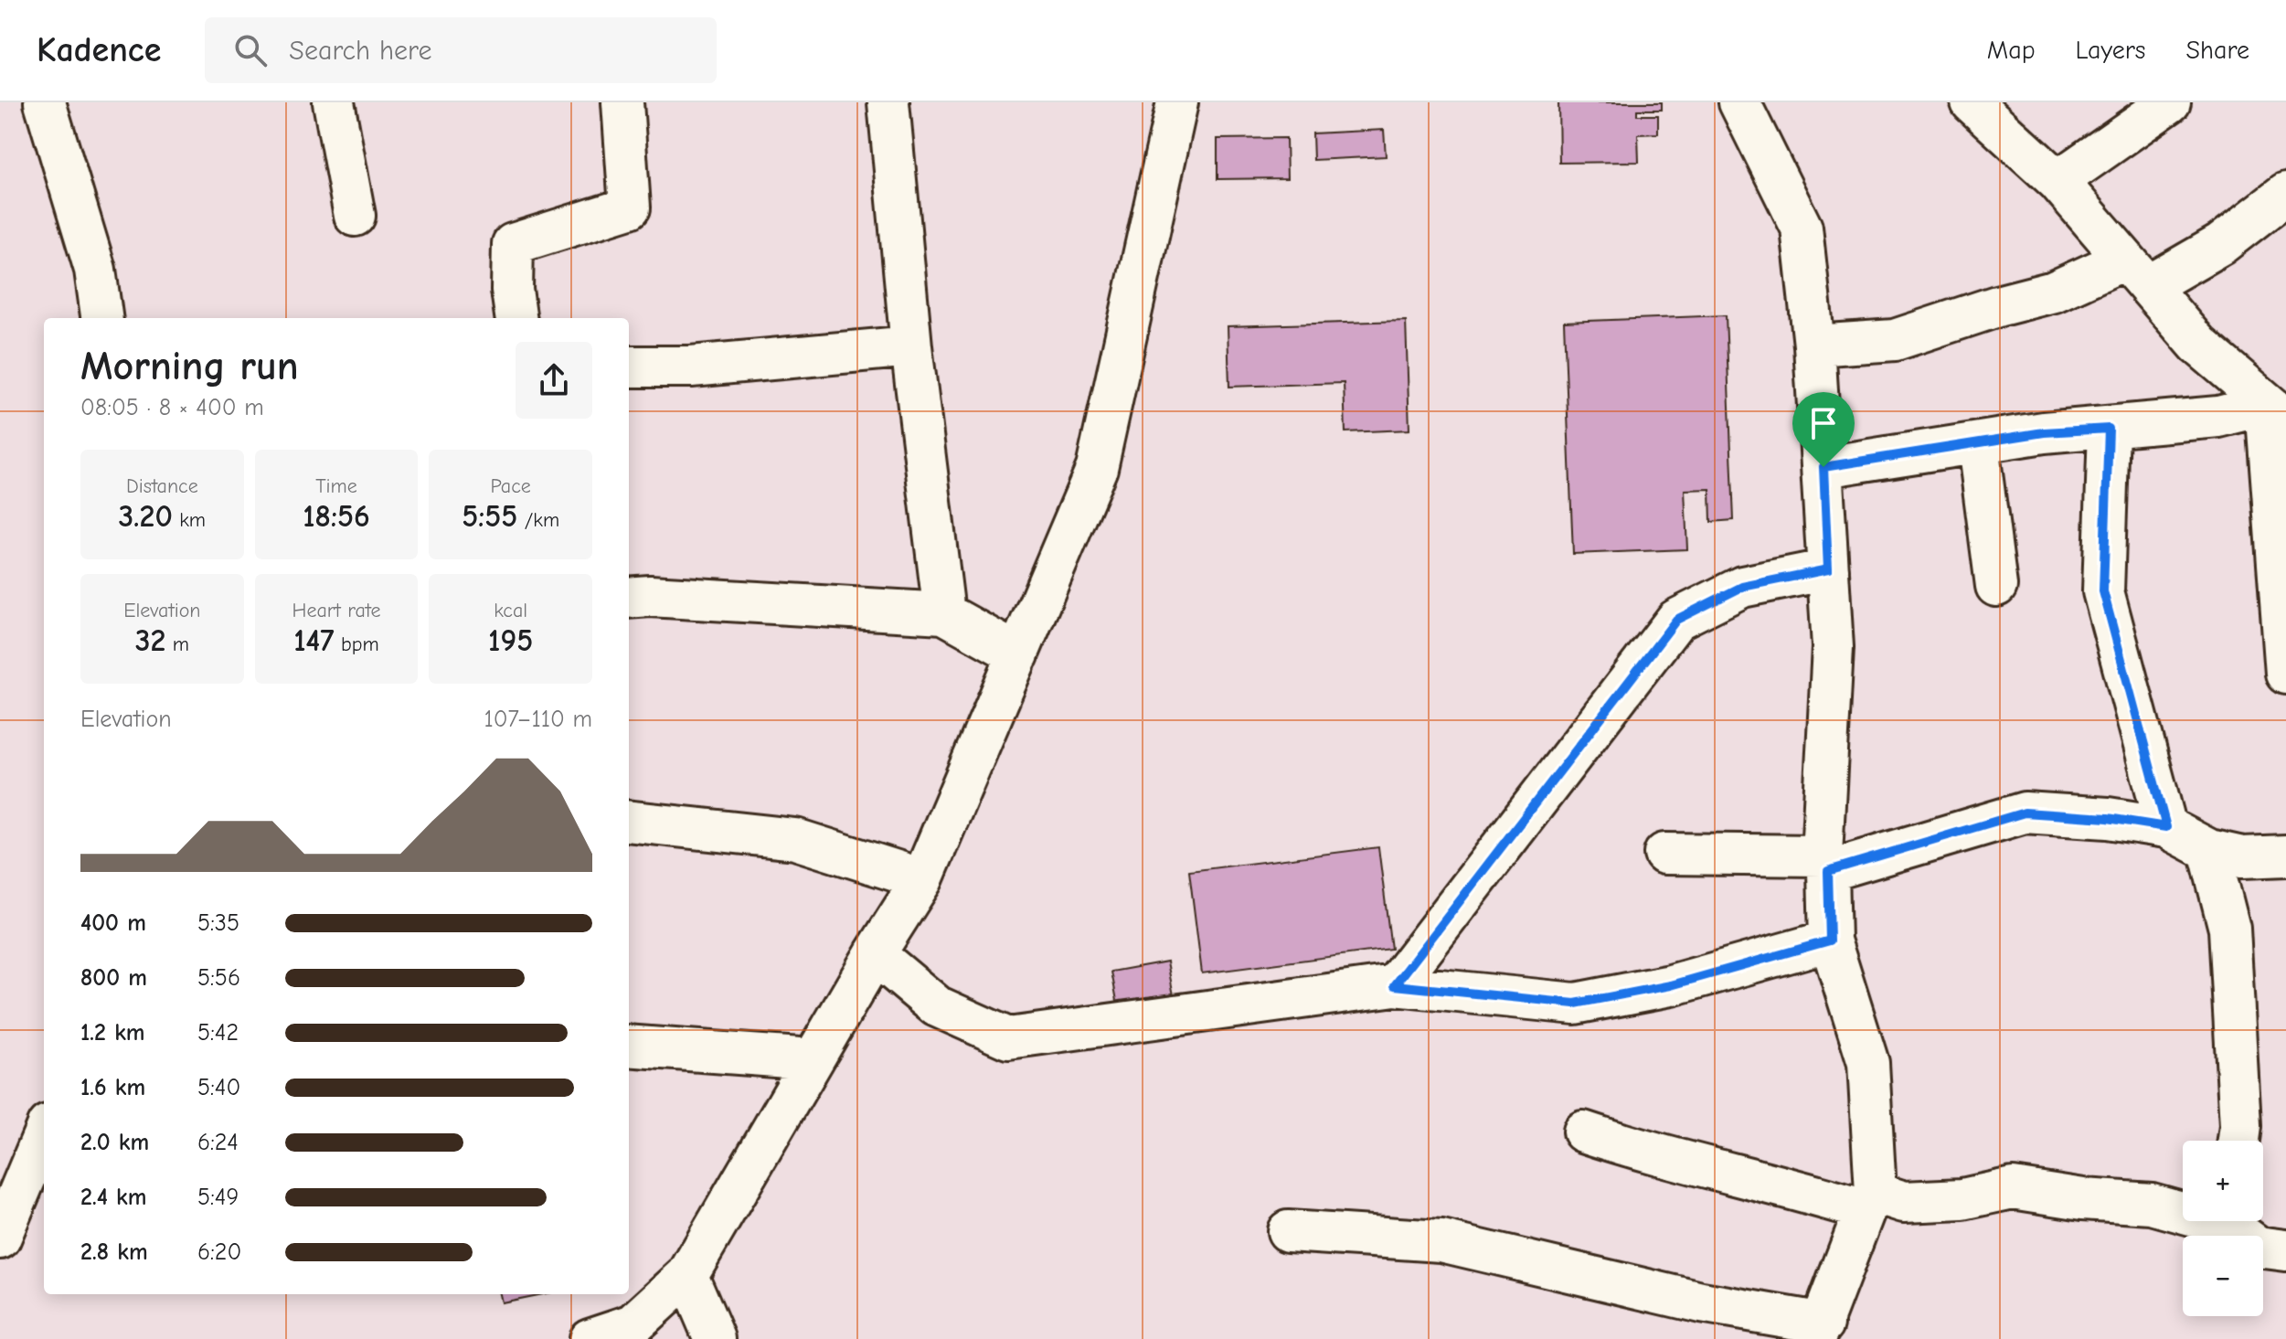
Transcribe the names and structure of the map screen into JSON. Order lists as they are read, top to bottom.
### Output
{
  "page": {
    "header": "Kadence",
    "search": "Search here",
    "nav": ["Map", "Layers", "Share"],
    "heading": ["Morning run", "08:05 · 8 × 400 m"],
    "stats": [
      ["Distance", "3.20 km"],
      ["Time", "18:56"],
      ["Pace", "5:55 /km"],
      ["Elevation", "32 m"],
      ["Heart rate", "147 bpm"],
      ["kcal", "195"]
    ],
    "chart": ["Elevation", "107–110 m"],
    "list": [
      {
        "name": "400 m",
        "note": "5:35"
      },
      {
        "name": "800 m",
        "note": "5:56"
      },
      {
        "name": "1.2 km",
        "note": "5:42"
      },
      {
        "name": "1.6 km",
        "note": "5:40"
      },
      {
        "name": "2.0 km",
        "note": "6:24"
      },
      {
        "name": "2.4 km",
        "note": "5:49"
      },
      {
        "name": "2.8 km",
        "note": "6:20"
      }
    ],
    "map_buttons": ["+", "−"]
  }
}
